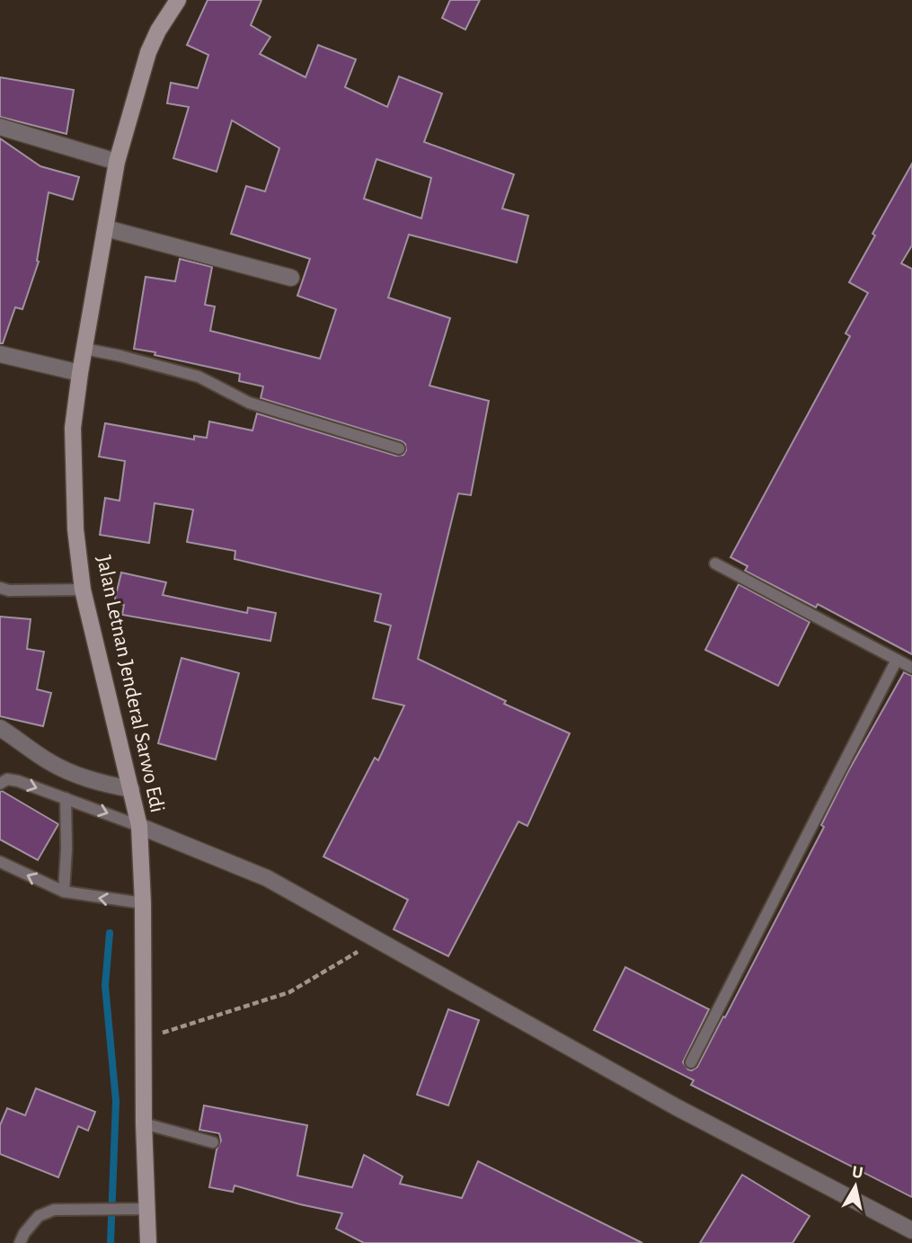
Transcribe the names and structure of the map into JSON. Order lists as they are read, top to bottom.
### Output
{
  "streets": {
    "main road": ["Jalan Letnan Jenderal Sarwo Edi"]
  },
  "north": "top"
}
